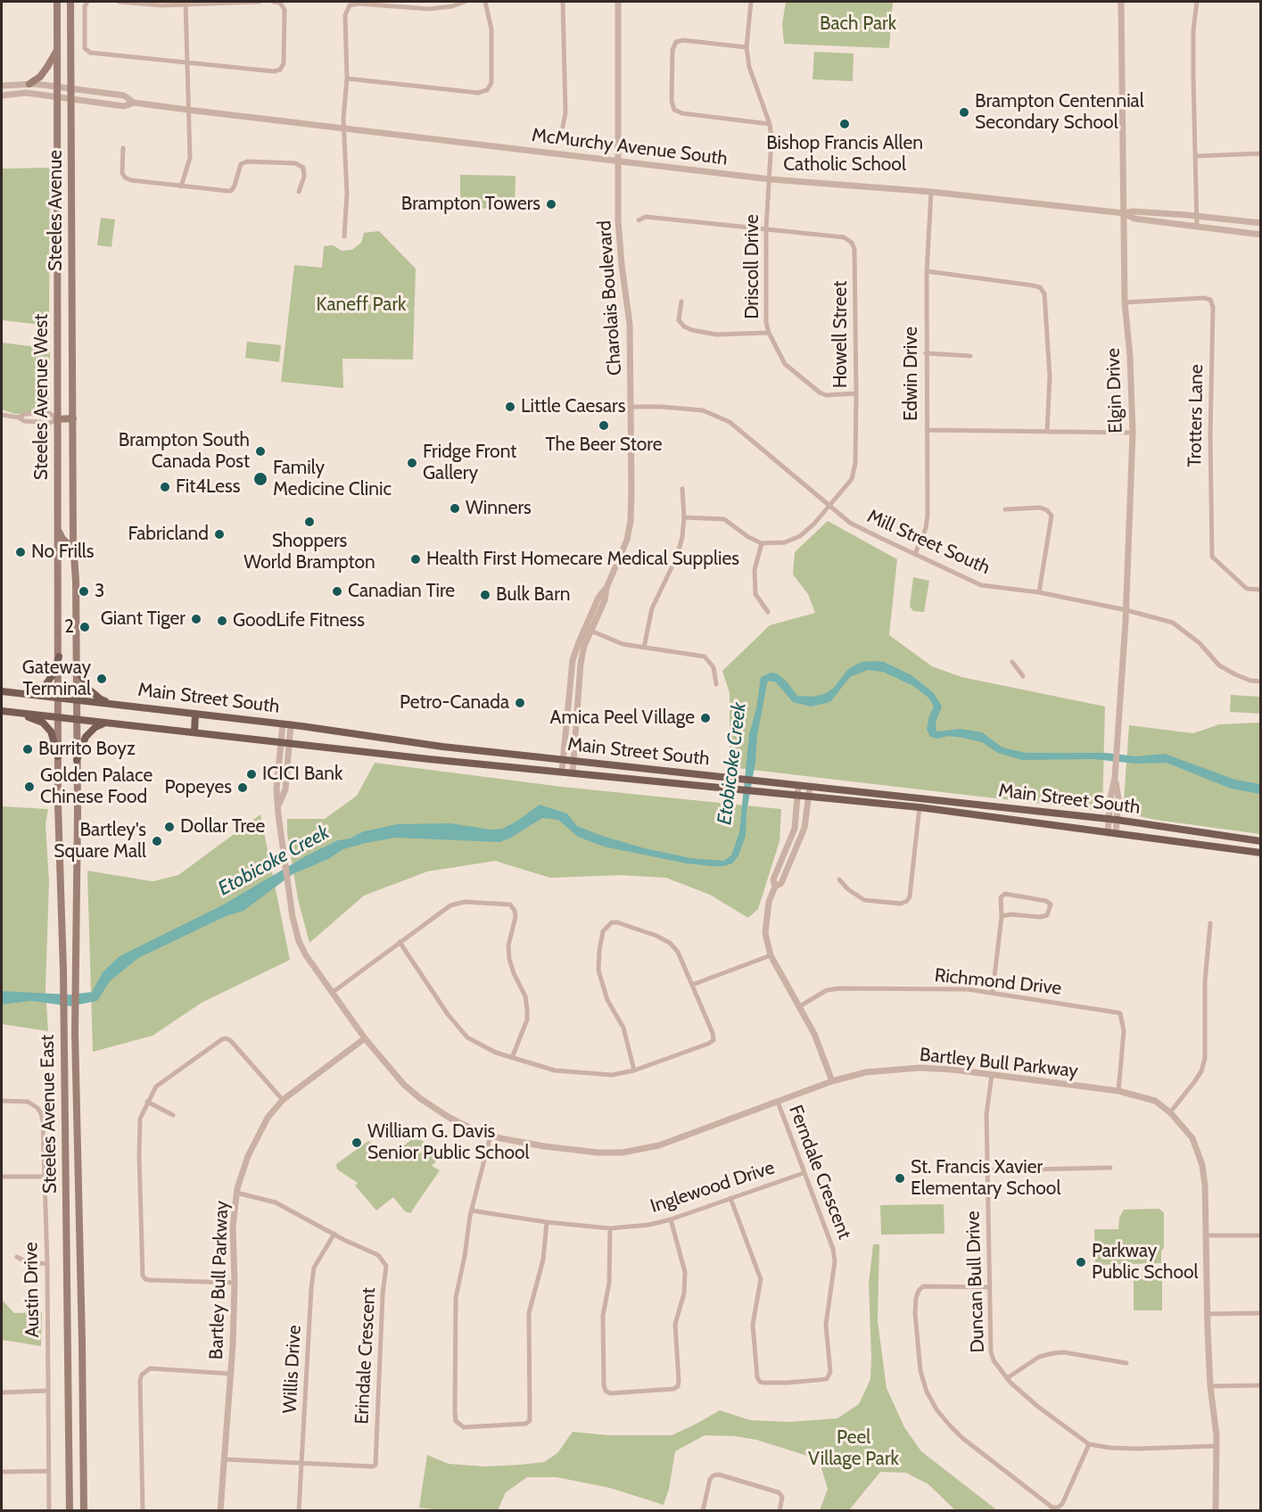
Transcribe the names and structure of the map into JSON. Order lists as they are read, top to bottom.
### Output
{
  "streets": {
    "main road": [
      "Steeles Avenue",
      "Steeles Avenue West",
      "Main Street South",
      "Steeles Avenue East"
    ],
    "street": [
      "McMurchy Avenue South",
      "Driscoll Drive",
      "Charolais Boulevard",
      "Howell Street",
      "Edwin Drive",
      "Elgin Drive",
      "Trotters Lane",
      "Mill Street South",
      "Richmond Drive",
      "Bartley Bull Parkway",
      "Ferndale Crescent",
      "Inglewood Drive",
      "Duncan Bull Drive",
      "Austin Drive",
      "Erindale Crescent",
      "Willis Drive"
    ]
  },
  "crossings": [
    ["McMurchy Avenue South", "Steeles Avenue"],
    ["McMurchy Avenue South", "Driscoll Drive"],
    ["McMurchy Avenue South", "Charolais Boulevard"],
    ["McMurchy Avenue South", "Edwin Drive"],
    ["McMurchy Avenue South", "Elgin Drive"],
    ["McMurchy Avenue South", "Steeles Avenue West"],
    ["Steeles Avenue", "Steeles Avenue West"],
    ["Driscoll Drive", "Howell Street"],
    ["Charolais Boulevard", "Mill Street South"],
    ["Charolais Boulevard", "Main Street South"],
    ["Howell Street", "Mill Street South"],
    ["Edwin Drive", "Mill Street South"],
    ["Elgin Drive", "Trotters Lane"],
    ["Elgin Drive", "Mill Street South"],
    ["Elgin Drive", "Main Street South"],
    ["Steeles Avenue West", "Main Street South"],
    ["Main Street South", "Bartley Bull Parkway"],
    ["Main Street South", "Steeles Avenue East"],
    ["Richmond Drive", "Bartley Bull Parkway"],
    ["Bartley Bull Parkway", "Ferndale Crescent"],
    ["Bartley Bull Parkway", "Duncan Bull Drive"],
    ["Bartley Bull Parkway", "Erindale Crescent"],
    ["Ferndale Crescent", "Inglewood Drive"],
    ["Erindale Crescent", "Willis Drive"]
  ],
  "water": ["Etobicoke Creek"],
  "parks": ["Bach Park", "Kaneff Park", "Peel Village Park"],
  "places": [
    "Brampton Centennial Secondary School",
    "Bishop Francis Allen Catholic School",
    "Brampton Towers",
    "Little Caesars",
    "The Beer Store",
    "Brampton South Canada Post",
    "Fridge Front Gallery",
    "Family Medicine Clinic",
    "Fit4Less",
    "Winners",
    "Shoppers World Brampton",
    "Fabricland",
    "No Frills",
    "Health First Homecare Medical Supplies",
    "3",
    "Canadian Tire",
    "Bulk Barn",
    "Giant Tiger",
    "GoodLife Fitness",
    "2",
    "Gateway Terminal",
    "Petro-Canada",
    "Amica Peel Village",
    "Burrito Boyz",
    "ICICI Bank",
    "Golden Palace Chinese Food",
    "Popeyes",
    "Dollar Tree",
    "Bartley's Square Mall",
    "William G. Davis Senior Public School",
    "St. Francis Xavier Elementary School",
    "Parkway Public School"
  ]
}
